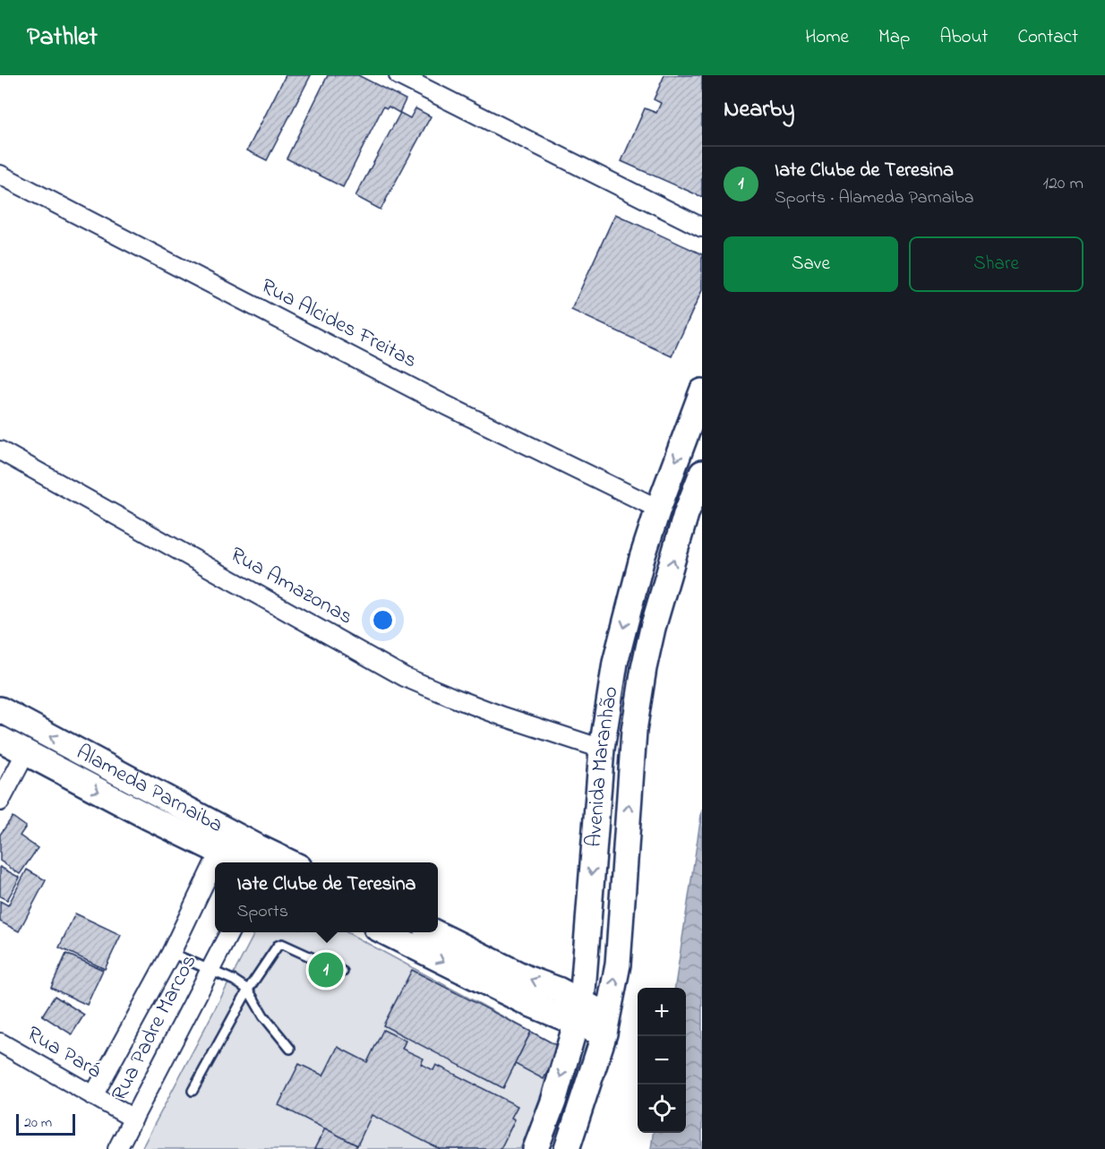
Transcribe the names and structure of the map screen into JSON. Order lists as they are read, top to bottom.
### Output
{
  "streets": {
    "main road": ["Avenida Maranhão", "Alameda Parnaiba"],
    "street": [
      "Rua Alcides Freitas",
      "Rua Amazonas",
      "Rua Padre Marcos",
      "Rua Pará"
    ]
  },
  "crossings": [
    ["Rua Alcides Freitas", "Avenida Maranhão"],
    ["Rua Amazonas", "Avenida Maranhão"],
    ["Rua Padre Marcos", "Rua Pará"]
  ],
  "scale_bar": "20 m",
  "page": {
    "header": "Pathlet",
    "nav": [
      "Home",
      "Map",
      "About",
      "Contact"
    ],
    "heading": "Nearby",
    "list": [
      {
        "mark": "1",
        "name": "Iate Clube de Teresina",
        "note": "Sports · Alameda Parnaiba",
        "value": "120 m"
      }
    ],
    "buttons": ["Save", "Share"],
    "popup": ["Iate Clube de Teresina", "Sports"],
    "pins": "1",
    "map_buttons": ["+", "−"],
    "scale": "20 m"
  }
}
